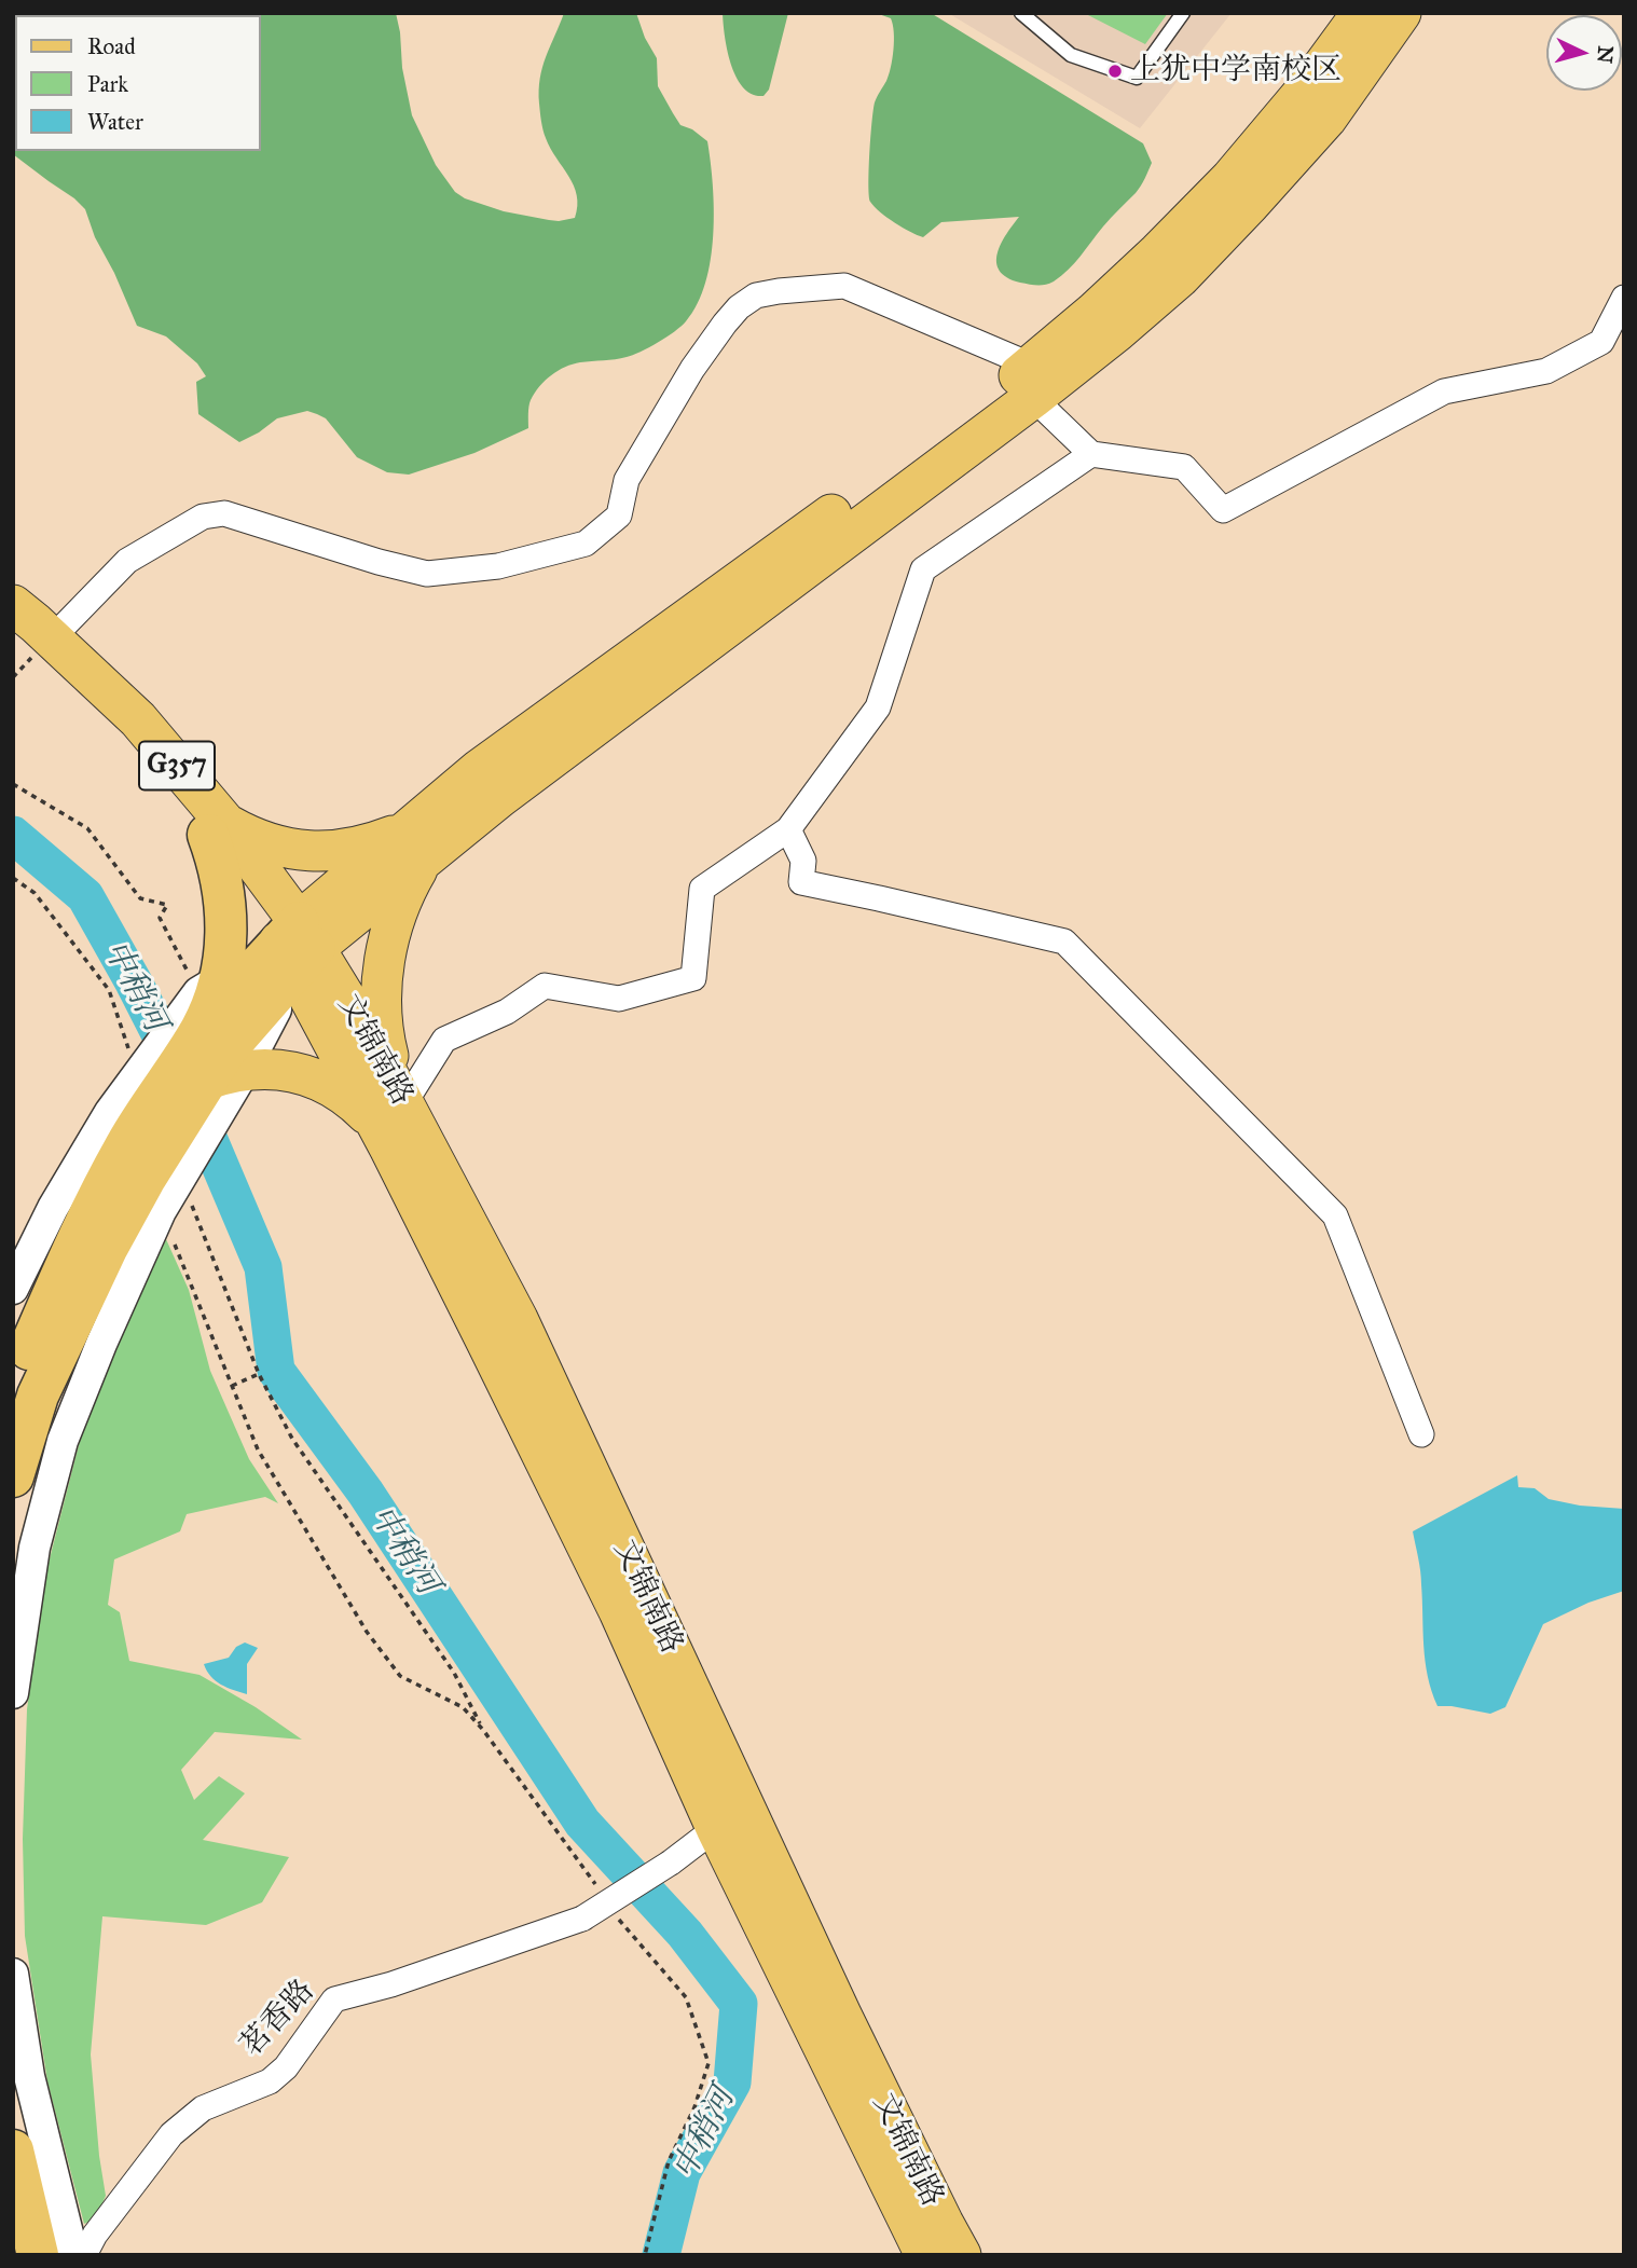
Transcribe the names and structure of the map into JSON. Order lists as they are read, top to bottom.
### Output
{
  "streets": {
    "main road": ["G357", "文锦南路"],
    "street": ["茗香路"]
  },
  "crossings": [
    ["G357", "文锦南路"],
    ["文锦南路", "茗香路"]
  ],
  "water": ["中稍河"],
  "places": ["上犹中学南校区"],
  "legend": ["Road", "Park", "Water"],
  "north": "right"
}
